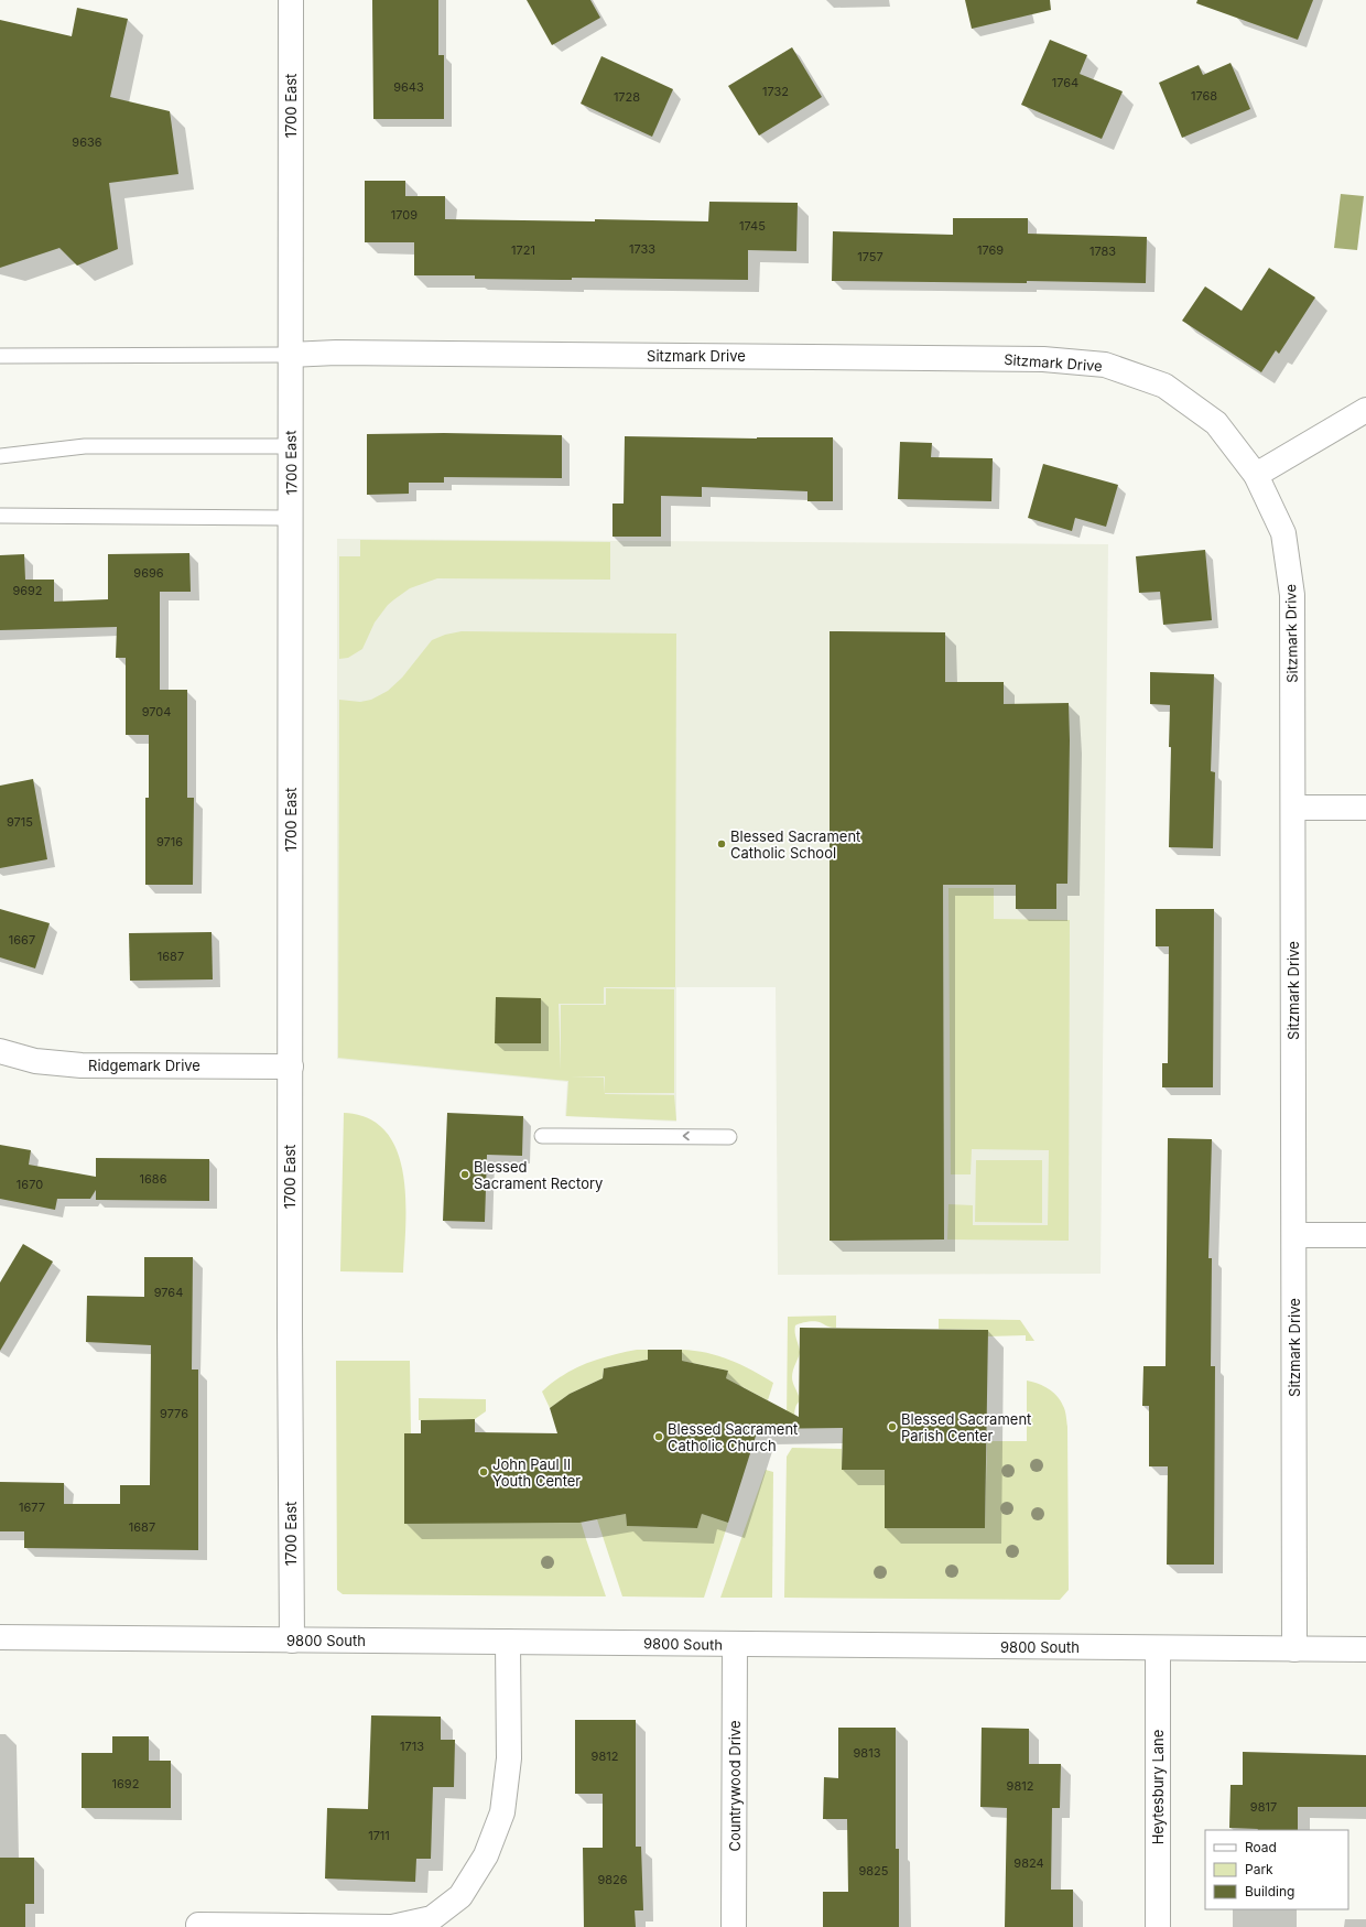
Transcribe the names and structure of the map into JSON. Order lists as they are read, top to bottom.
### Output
{
  "streets": {
    "street": [
      "1700 East",
      "Sitzmark Drive",
      "Ridgemark Drive",
      "9800 South",
      "Countrywood Drive",
      "Heytesbury Lane"
    ]
  },
  "crossings": [
    ["1700 East", "Sitzmark Drive"],
    ["1700 East", "Ridgemark Drive"],
    ["1700 East", "9800 South"],
    ["Sitzmark Drive", "9800 South"],
    ["9800 South", "Countrywood Drive"],
    ["9800 South", "Heytesbury Lane"]
  ],
  "places": [
    "Blessed Sacrament Catholic School",
    "Blessed Sacrament Rectory",
    "Blessed Sacrament Parish Center",
    "Blessed Sacrament Catholic Church",
    "John Paul II Youth Center"
  ],
  "house_numbers": [
    "1764",
    "9643",
    "1732",
    "1768",
    "1728",
    "9636",
    "1709",
    "1745",
    "1733",
    "1721",
    "1769",
    "1783",
    "1757",
    "9696",
    "9692",
    "9704",
    "9715",
    "9716",
    "1667",
    "1687",
    "1686",
    "1670",
    "9764",
    "9776",
    "1677",
    "1687",
    "1713",
    "9813",
    "9812",
    "1692",
    "9812",
    "9817",
    "1711",
    "9824",
    "9825",
    "9826"
  ],
  "legend": ["Road", "Park", "Building"]
}
